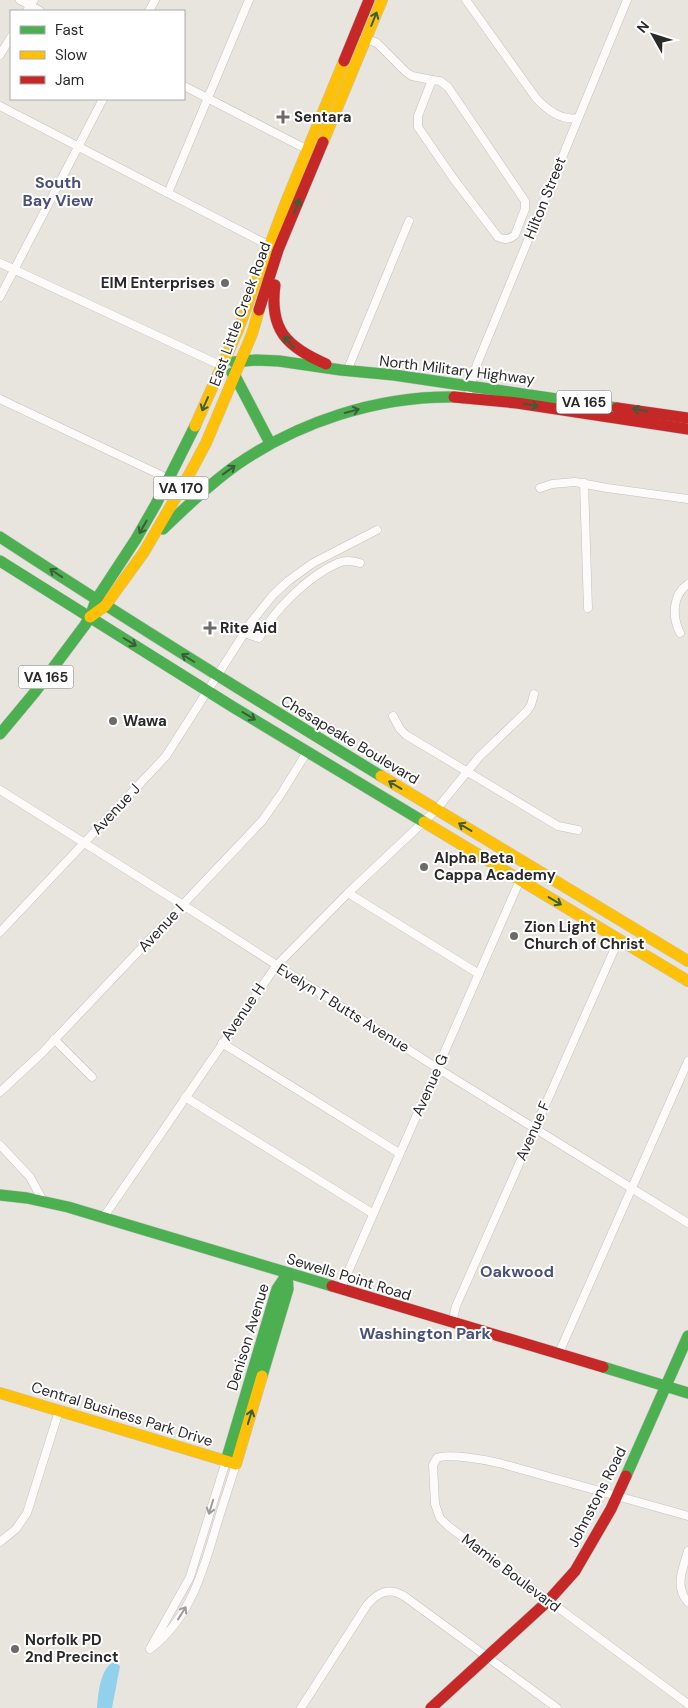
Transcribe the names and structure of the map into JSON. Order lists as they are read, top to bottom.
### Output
{
  "streets": {
    "main road": [
      "East Little Creek Road",
      "North Military Highway",
      "VA 165",
      "VA 170",
      "Chesapeake Boulevard",
      "Sewells Point Road",
      "Denison Avenue",
      "Central Business Park Drive",
      "Johnstons Road"
    ],
    "street": [
      "Hilton Street",
      "Avenue J",
      "Avenue I",
      "Evelyn T Butts Avenue",
      "Avenue H",
      "Avenue G",
      "Avenue F",
      "Mamie Boulevard"
    ]
  },
  "crossings": [
    ["Hilton Street", "North Military Highway"],
    ["East Little Creek Road", "North Military Highway"],
    ["East Little Creek Road", "Chesapeake Boulevard"],
    ["Chesapeake Boulevard", "Avenue J"],
    ["Chesapeake Boulevard", "Avenue H"],
    ["Avenue J", "Evelyn T Butts Avenue"],
    ["Avenue I", "Evelyn T Butts Avenue"],
    ["Evelyn T Butts Avenue", "Avenue H"],
    ["Evelyn T Butts Avenue", "Avenue G"],
    ["Evelyn T Butts Avenue", "Avenue F"],
    ["Avenue H", "Sewells Point Road"],
    ["Avenue G", "Sewells Point Road"],
    ["Avenue F", "Sewells Point Road"],
    ["Sewells Point Road", "Denison Avenue"],
    ["Sewells Point Road", "Johnstons Road"],
    ["Denison Avenue", "Central Business Park Drive"],
    ["Johnstons Road", "Mamie Boulevard"]
  ],
  "districts": ["South Bay View", "Oakwood", "Washington Park"],
  "places": {
    "health": ["Sentara", "Rite Aid"],
    "other": [
      "EIM Enterprises",
      "Wawa",
      "Alpha Beta Cappa Academy",
      "Zion Light Church of Christ",
      "Norfolk PD 2nd Precinct"
    ]
  },
  "legend": ["Fast", "Slow", "Jam"],
  "north": "top left"
}
